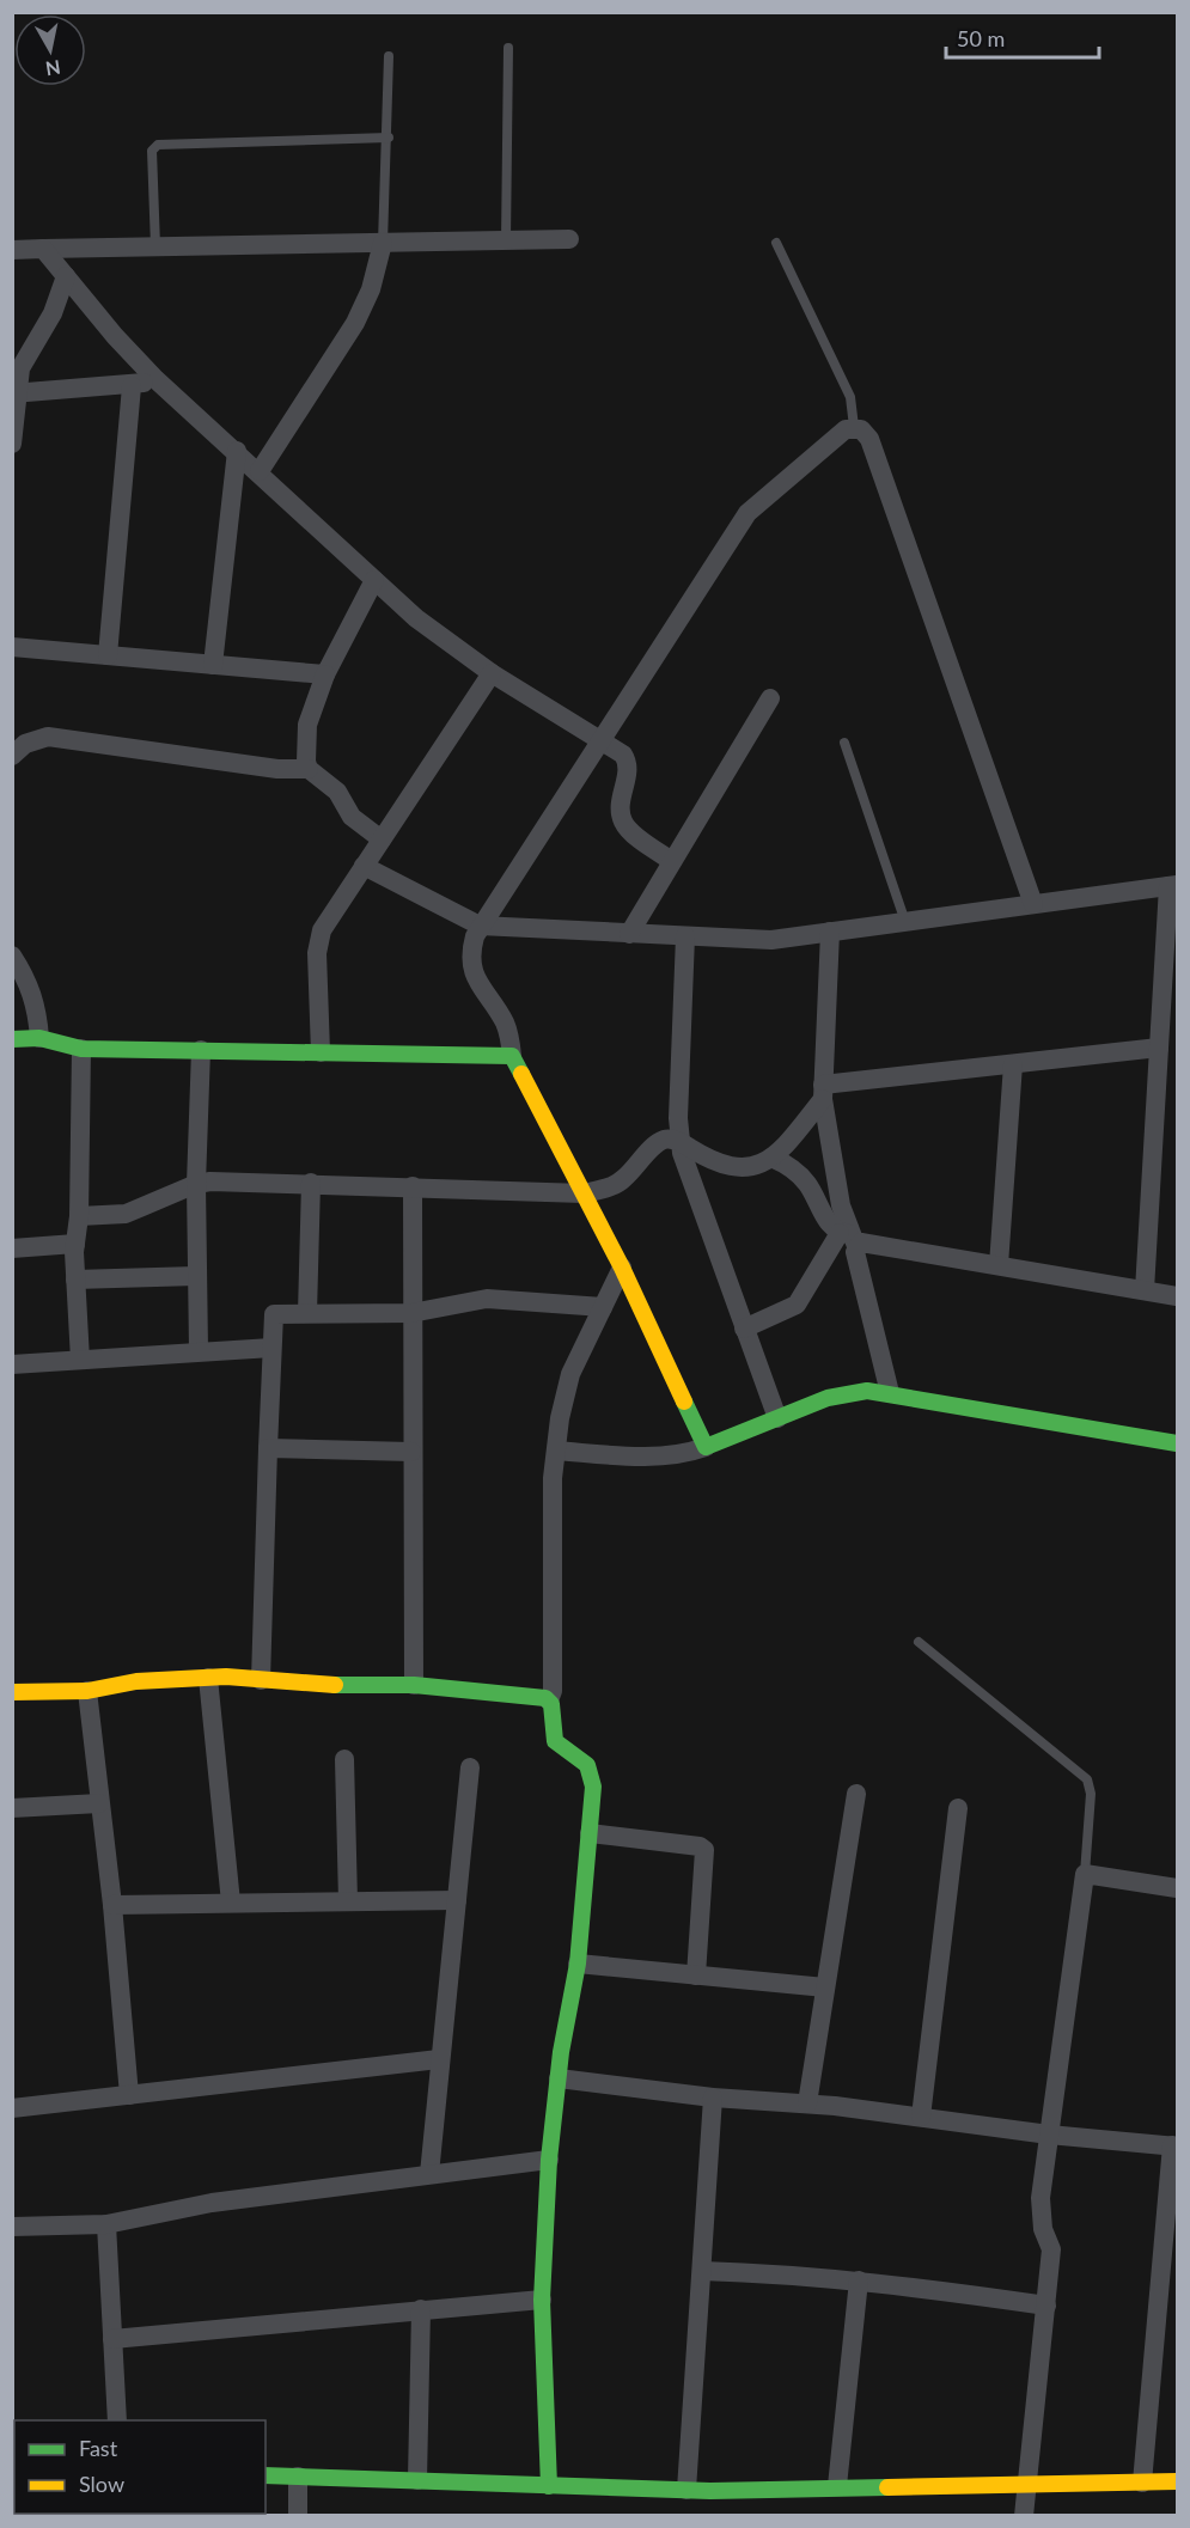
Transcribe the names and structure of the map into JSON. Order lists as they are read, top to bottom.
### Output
{
  "legend": ["Fast", "Slow"],
  "scale_bar": "50 m",
  "north": "bottom"
}
